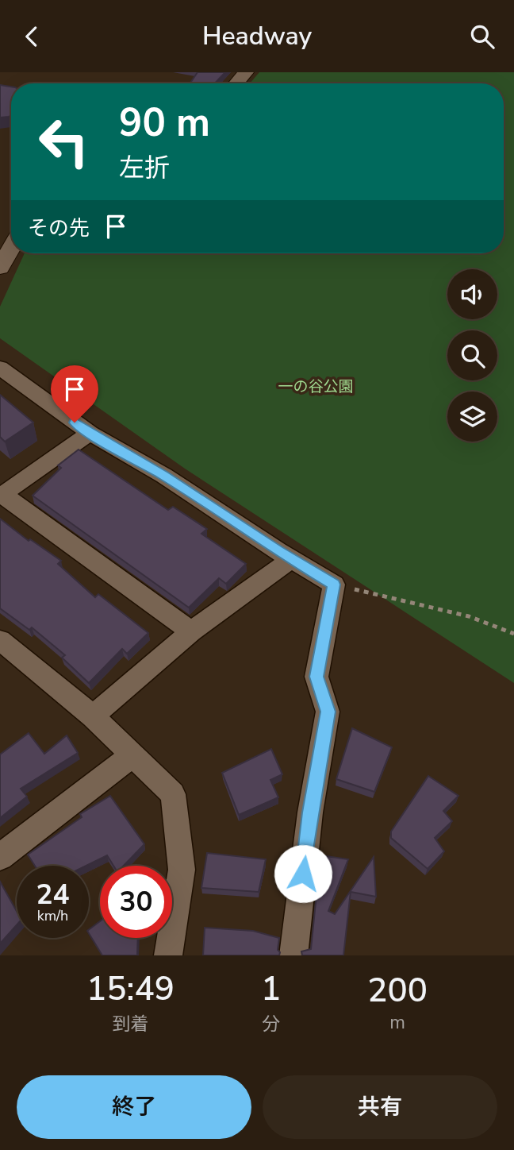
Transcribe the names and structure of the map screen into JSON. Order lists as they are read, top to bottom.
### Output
{
  "parks": ["一の谷公園"],
  "page": {
    "header": "Headway",
    "turn": ["90 m", "左折"],
    "then": "その先",
    "speed": "24 km/h",
    "limit": "30",
    "eta": [
      "15:49",
      "到着",
      "1",
      "分",
      "200",
      "m"
    ],
    "buttons": ["終了", "共有"]
  }
}
